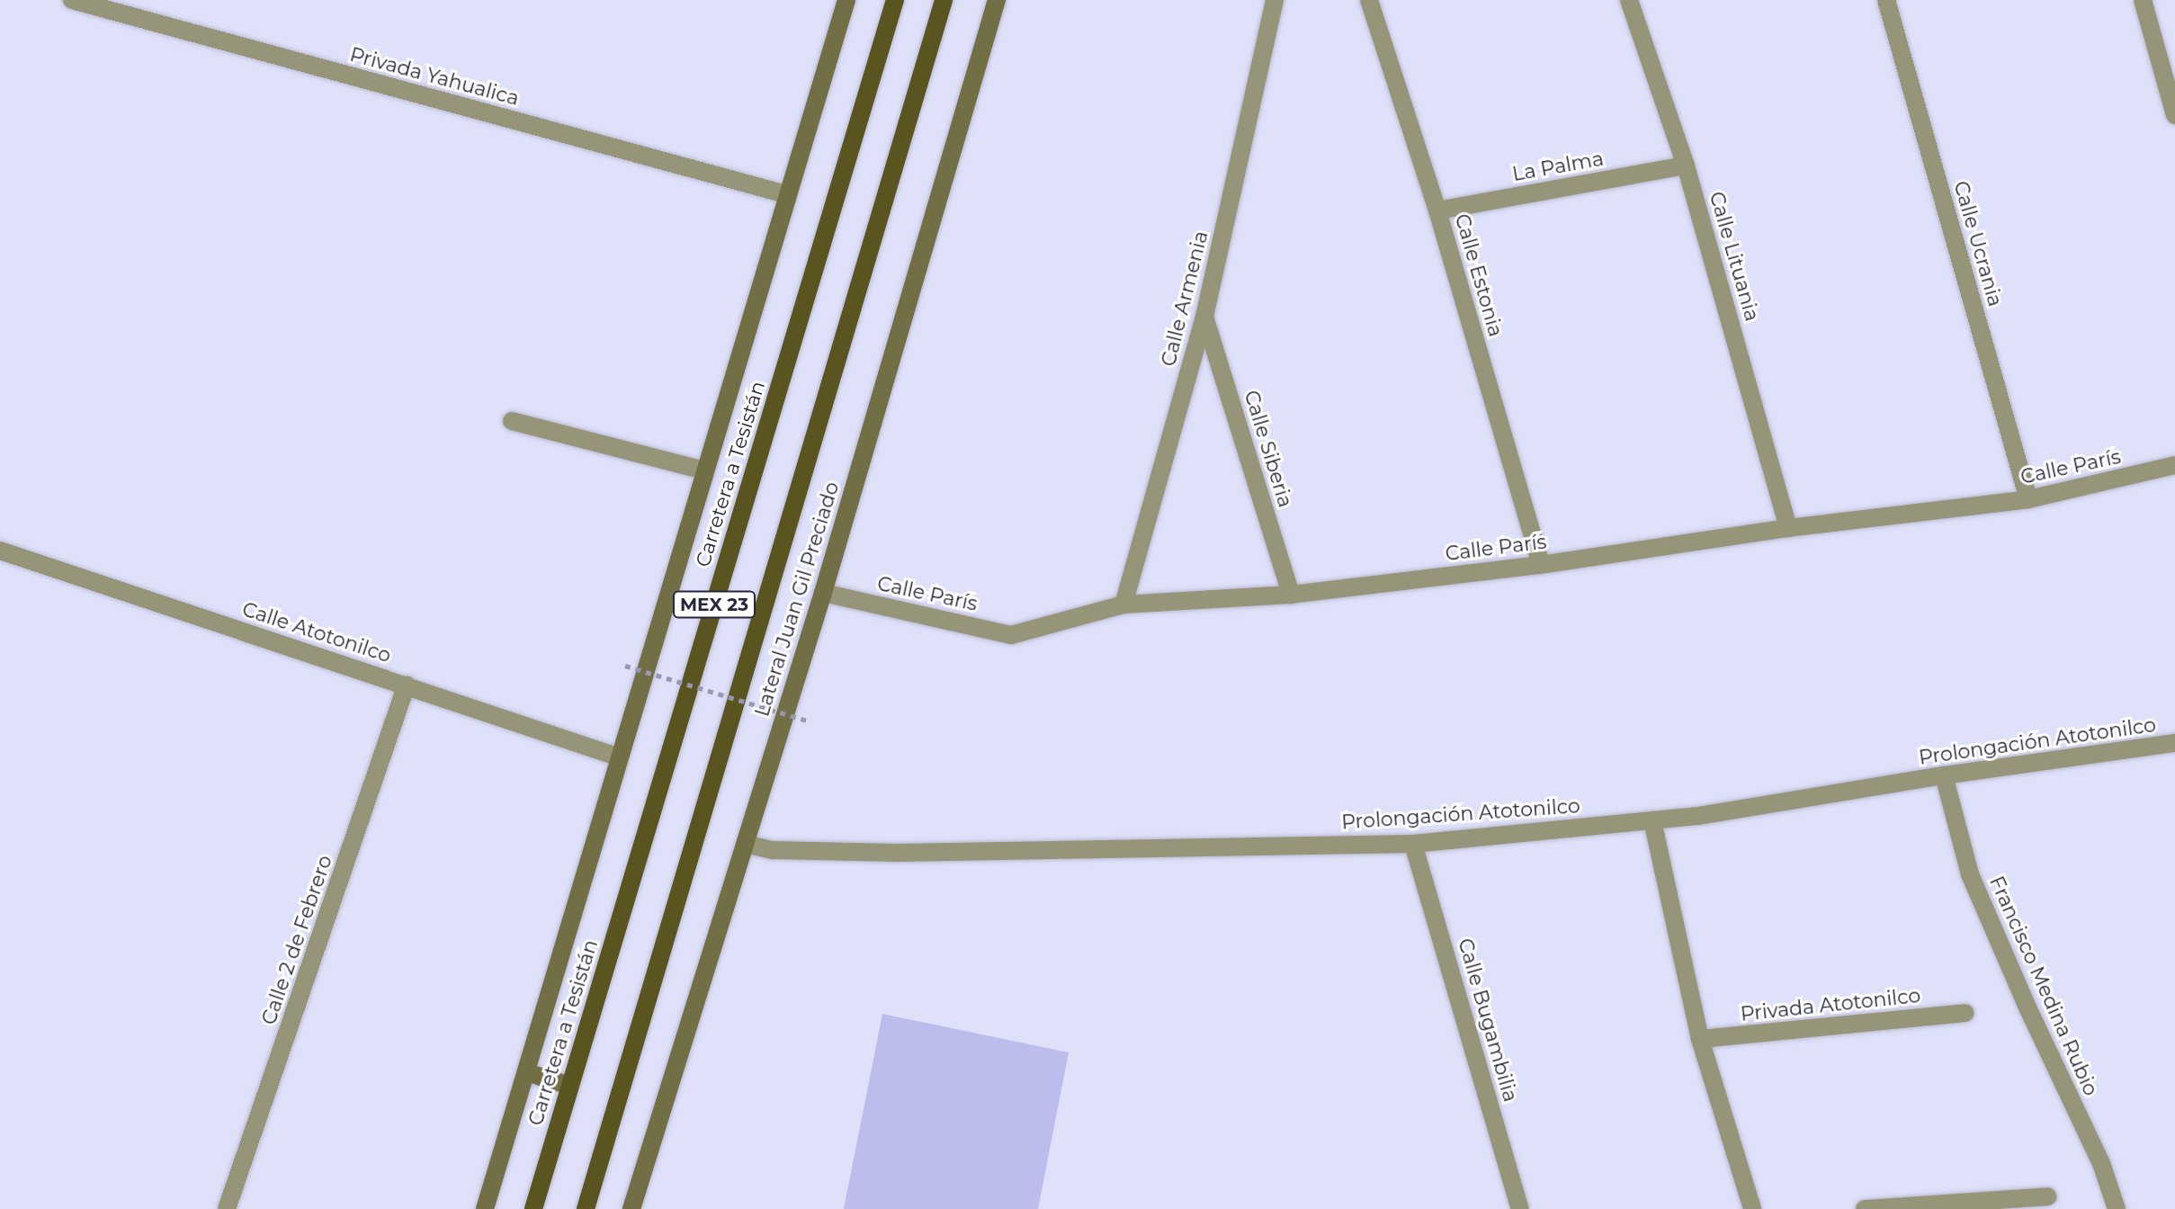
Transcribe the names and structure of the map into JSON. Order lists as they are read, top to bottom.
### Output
{
  "streets": {
    "main road": ["Carretera a Tesistán", "Lateral Juan Gil Preciado", "MEX 23"],
    "street": [
      "Privada Yahualica",
      "La Palma",
      "Calle Ucrania",
      "Calle Lituania",
      "Calle Estonia",
      "Calle Armenia",
      "Calle Siberia",
      "Calle París",
      "Calle Atotonilco",
      "Prolongación Atotonilco",
      "Calle 2 de Febrero",
      "Francisco Medina Rubio",
      "Privada Atotonilco",
      "Calle Bugambilia"
    ]
  },
  "crossings": [
    ["La Palma", "Calle Lituania"],
    ["La Palma", "Calle Estonia"],
    ["Calle Ucrania", "Calle París"],
    ["Calle Lituania", "Calle París"],
    ["Calle Estonia", "Calle París"],
    ["Calle Armenia", "Calle Siberia"],
    ["Calle Armenia", "Calle París"],
    ["Calle Siberia", "Calle París"],
    ["Calle París", "Lateral Juan Gil Preciado"],
    ["Lateral Juan Gil Preciado", "Prolongación Atotonilco"],
    ["Calle Atotonilco", "Calle 2 de Febrero"],
    ["Prolongación Atotonilco", "Francisco Medina Rubio"],
    ["Prolongación Atotonilco", "Calle Bugambilia"]
  ]
}
